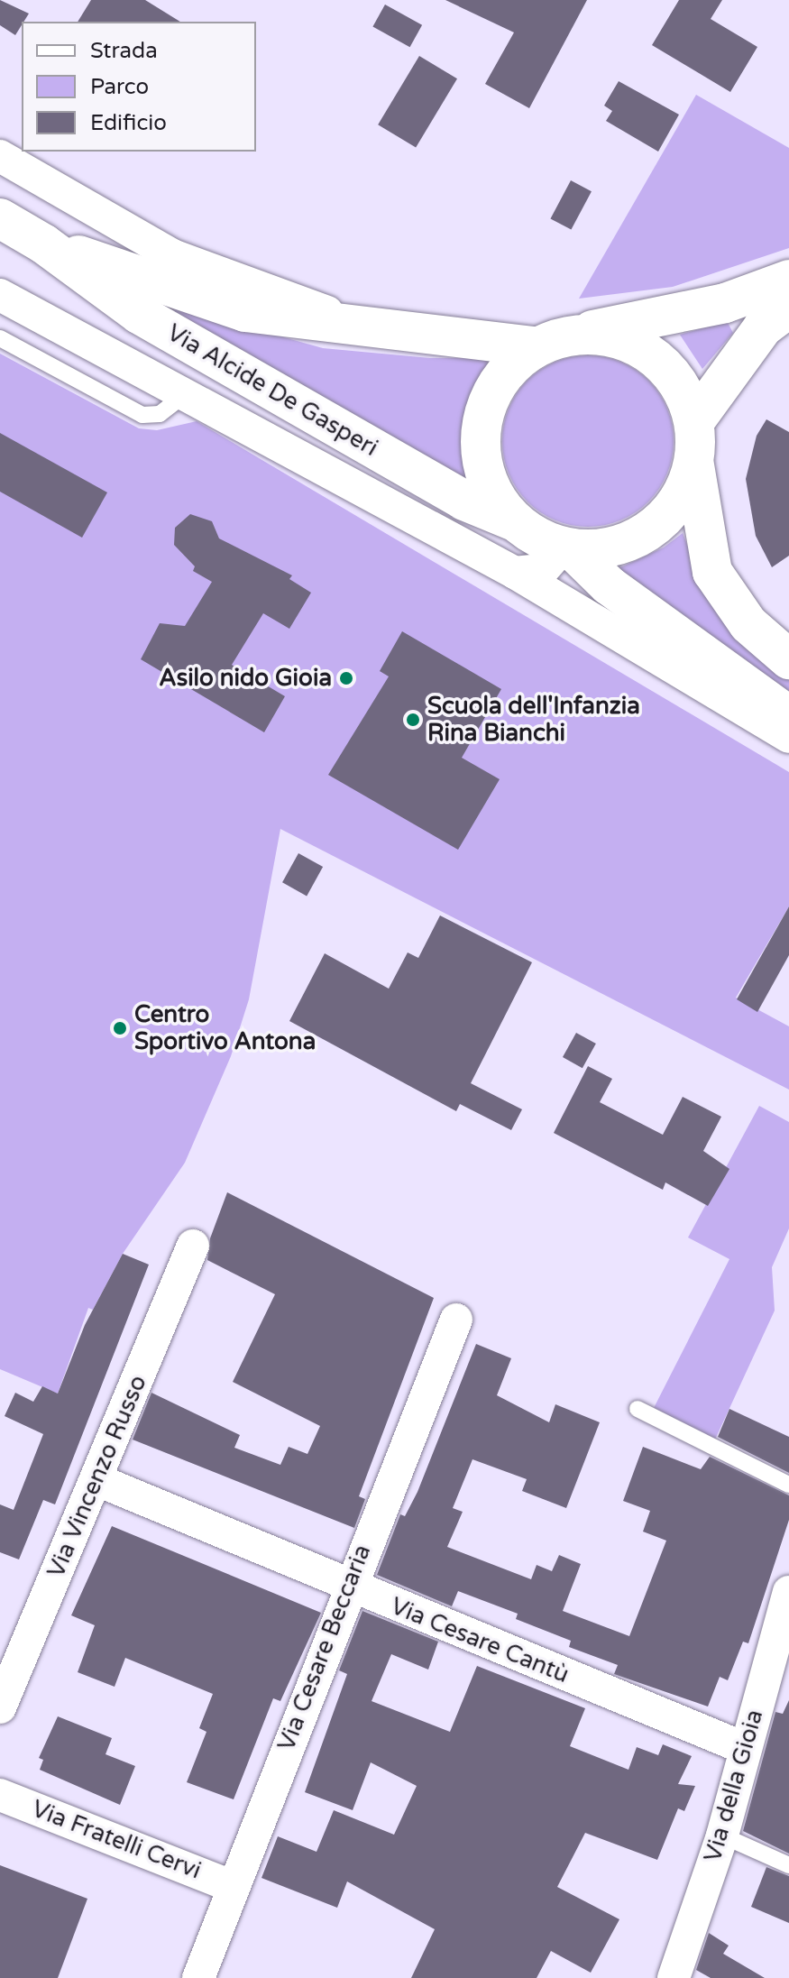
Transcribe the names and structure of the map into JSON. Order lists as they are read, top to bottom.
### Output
{
  "streets": {
    "main road": ["Via Alcide De Gasperi"],
    "street": [
      "Via Vincenzo Russo",
      "Via Cesare Cantù",
      "Via Cesare Beccaria",
      "Via della Gioia",
      "Via Fratelli Cervi"
    ]
  },
  "crossings": [
    ["Via Vincenzo Russo", "Via Cesare Cantù"],
    ["Via Cesare Cantù", "Via Cesare Beccaria"],
    ["Via Cesare Cantù", "Via della Gioia"],
    ["Via Cesare Beccaria", "Via Fratelli Cervi"]
  ],
  "places": ["Asilo nido Gioia", "Scuola dell'Infanzia Rina Bianchi", "Centro Sportivo Antona"],
  "legend": ["Strada", "Parco", "Edificio"]
}
